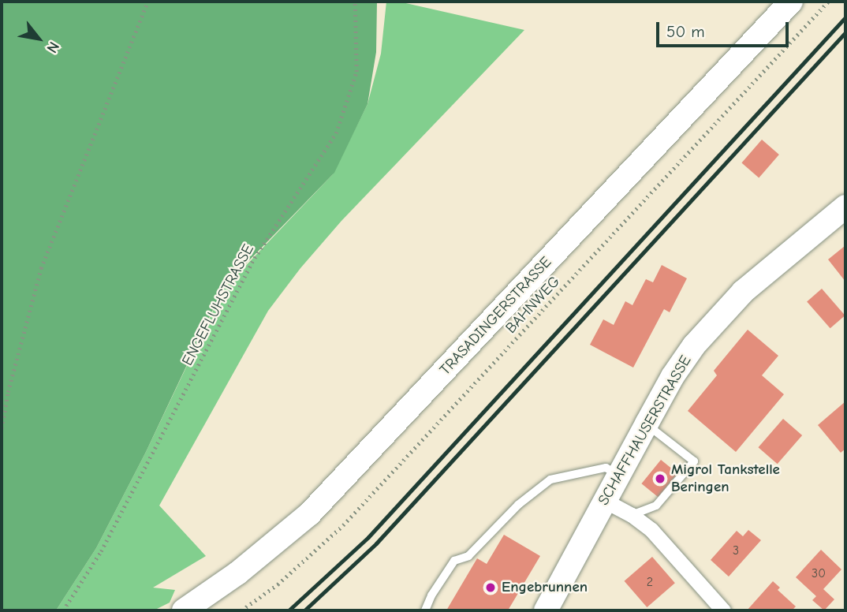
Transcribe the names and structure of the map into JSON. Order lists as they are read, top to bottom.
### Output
{
  "streets": {
    "main road": ["TRASADINGERSTRASSE", "SCHAFFHAUSERSTRASSE"],
    "path": ["ENGEFLUHSTRASSE", "BAHNWEG"]
  },
  "places": ["Migrol Tankstelle Beringen", "Engebrunnen"],
  "house_numbers": ["3", "30", "2"],
  "scale_bar": "50 m",
  "north": "bottom right"
}
